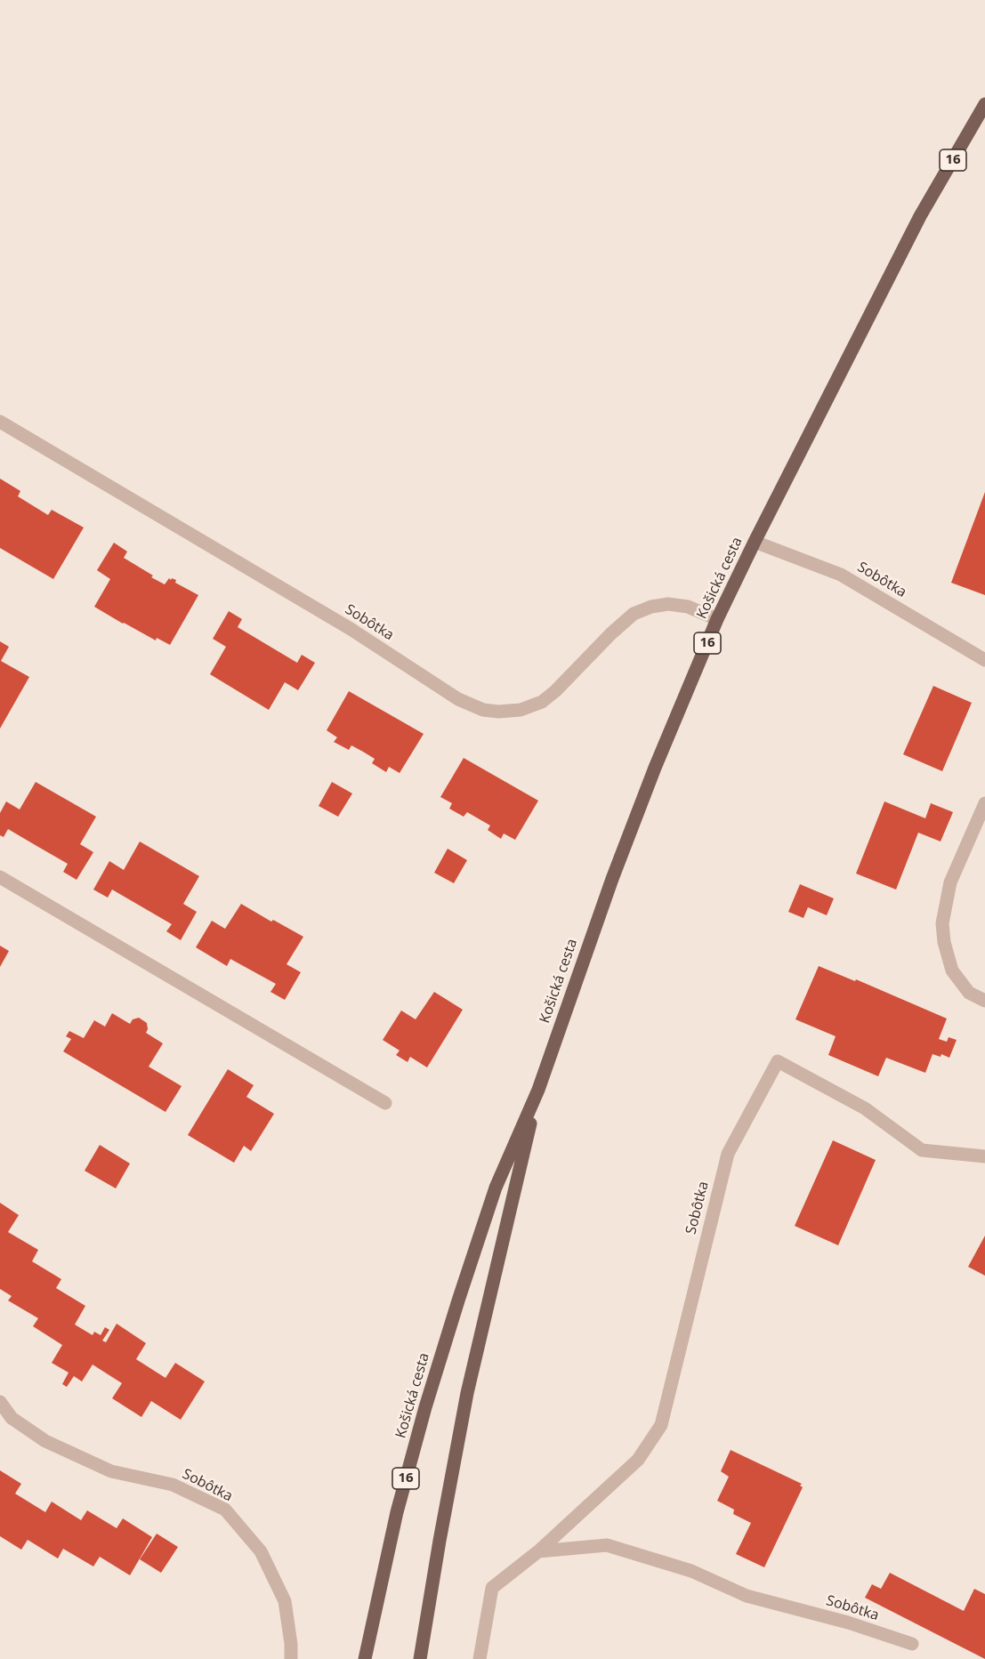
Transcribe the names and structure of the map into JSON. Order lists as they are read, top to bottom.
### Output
{
  "streets": {
    "main road": ["16", "Košická cesta"],
    "street": ["Sobôtka"]
  },
  "crossings": [
    ["Košická cesta", "Sobôtka"]
  ]
}
